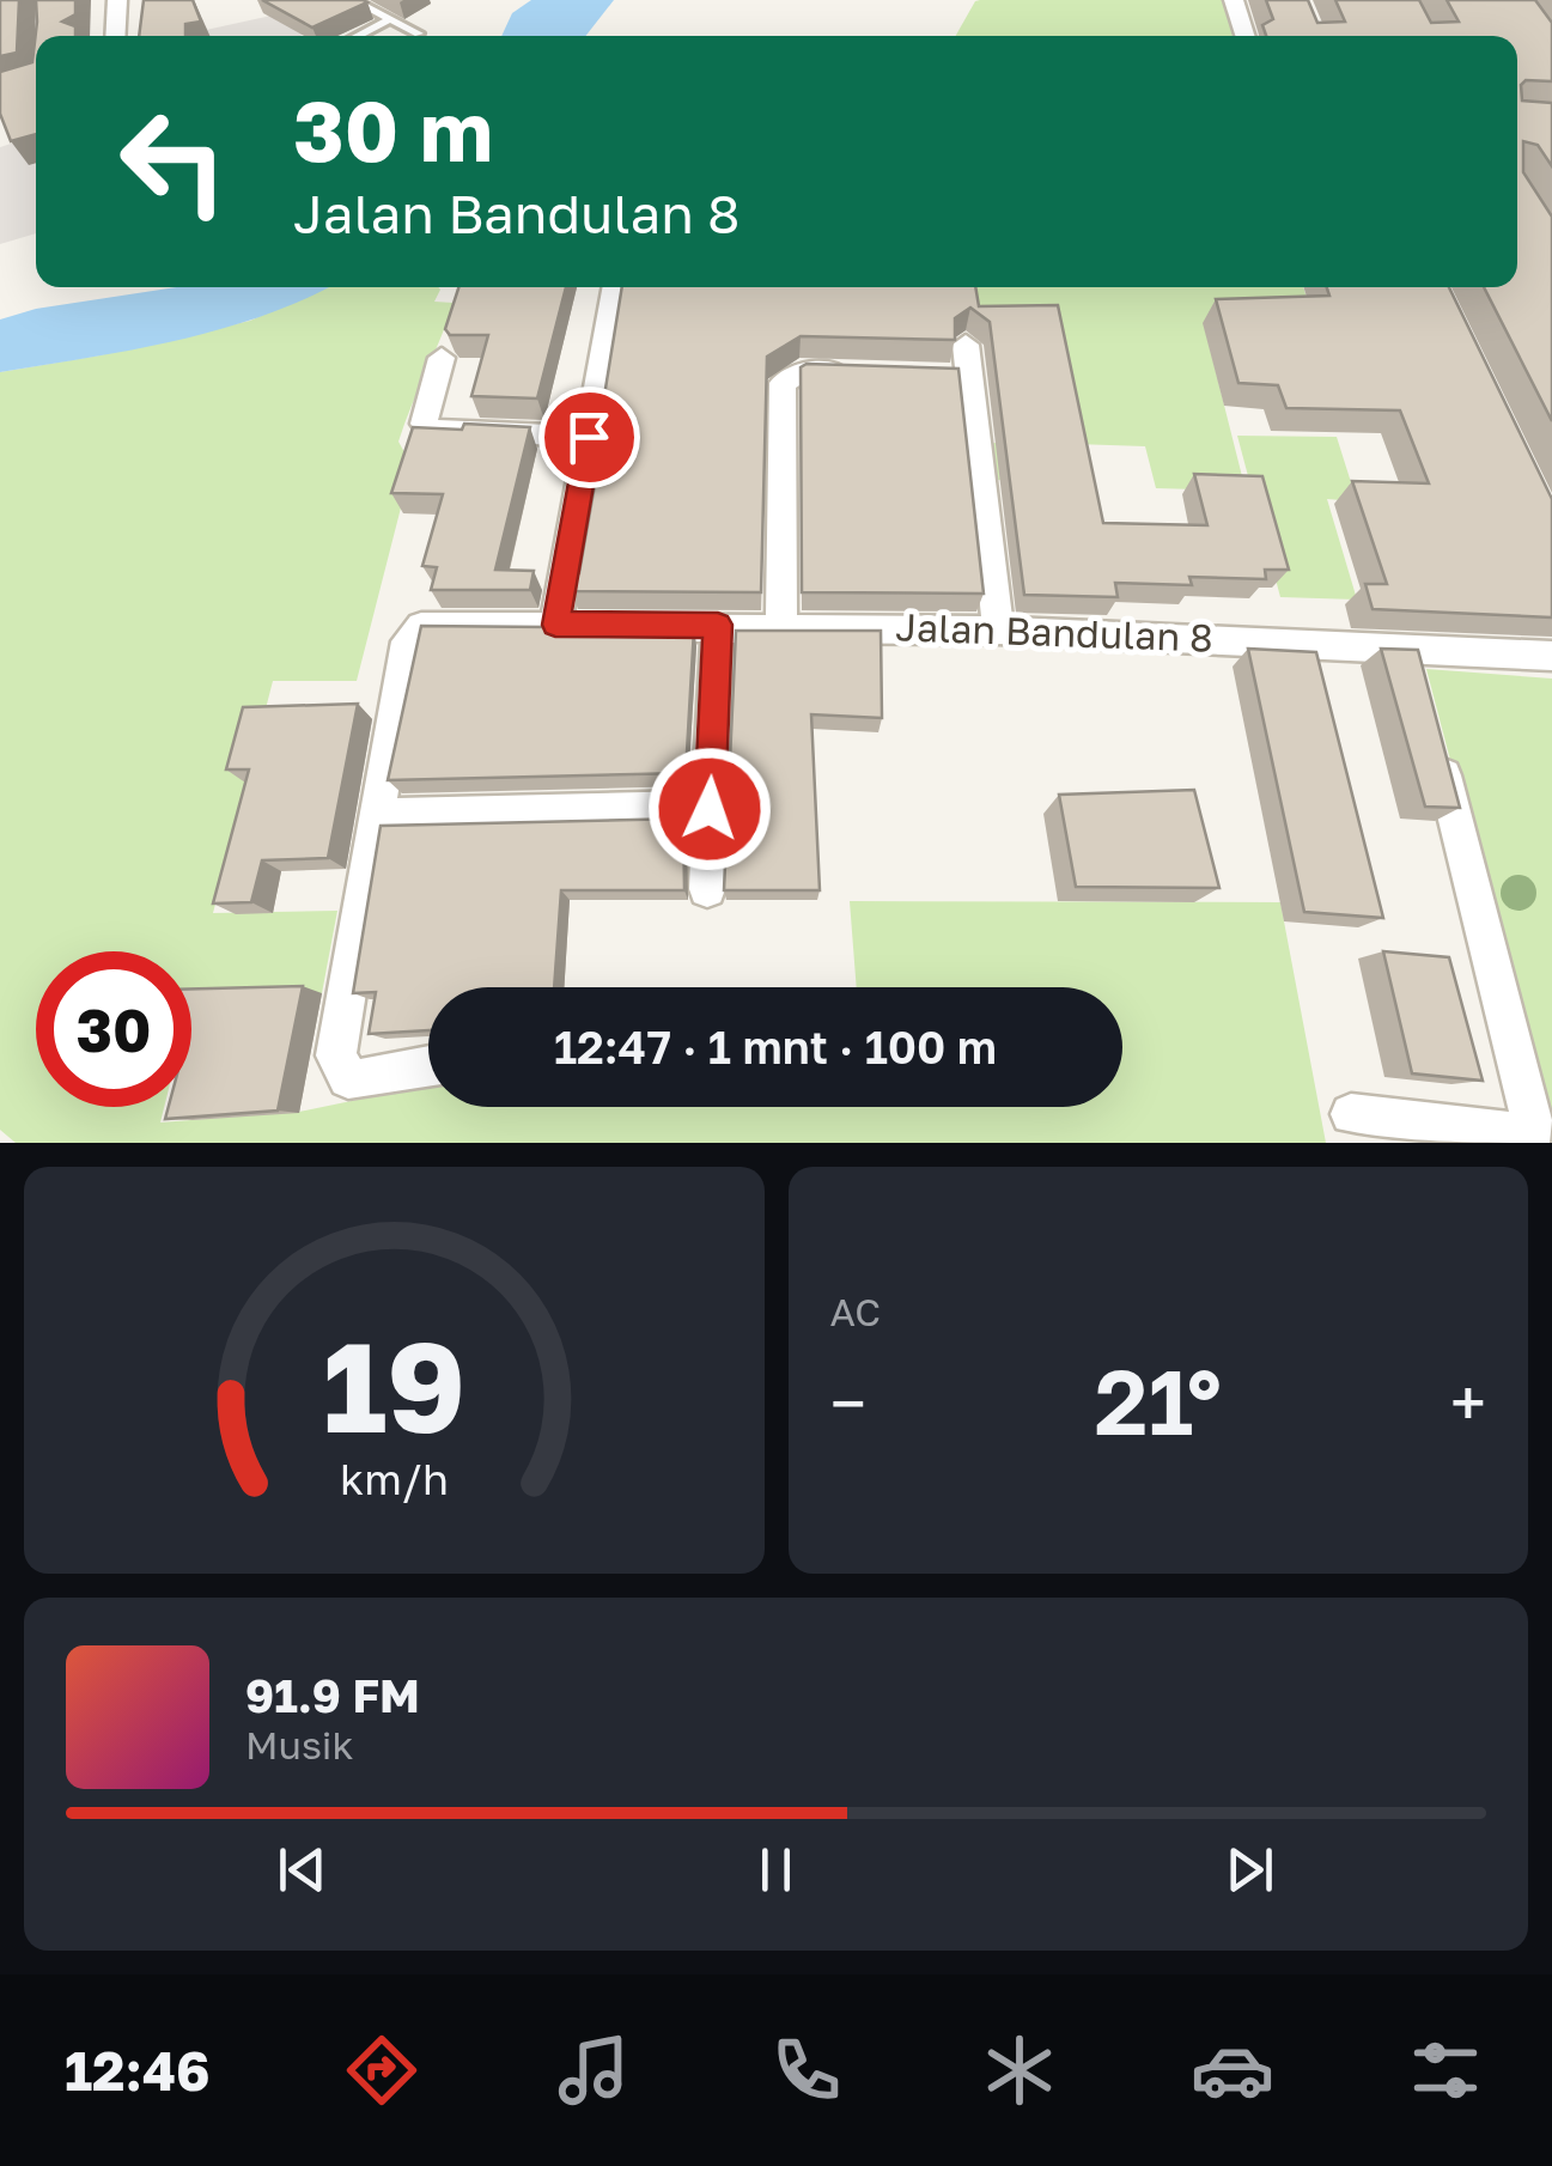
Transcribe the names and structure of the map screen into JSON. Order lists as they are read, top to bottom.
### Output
{
  "streets": {
    "street": ["Jalan Bandulan 8"]
  },
  "page": {
    "turn": ["30 m", "Jalan Bandulan 8"],
    "limit": "30",
    "trip": "12:47 · 1 mnt · 100 m",
    "tile": "AC",
    "heat": ["−", "21°", "+"],
    "song": ["91.9 FM", "Musik"],
    "tabs": "12:46",
    "gauge": ["19", "km/h"]
  }
}
